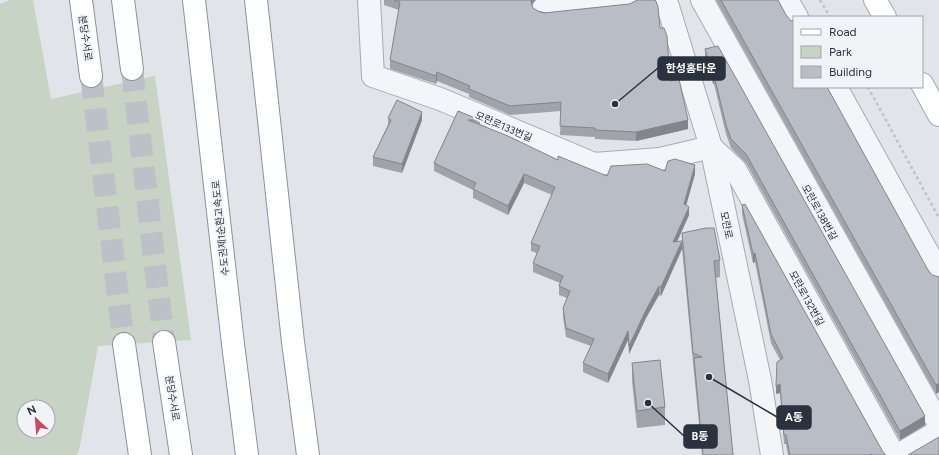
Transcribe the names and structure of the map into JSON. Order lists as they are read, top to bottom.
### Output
{
  "streets": {
    "main road": ["분당수서로", "수도권제1순환고속도로"],
    "street": [
      "모란로133번길",
      "모란로138번길",
      "모란로",
      "모란로132번길"
    ]
  },
  "crossings": [
    ["모란로133번길", "모란로"],
    ["모란로133번길", "모란로132번길"],
    ["모란로", "모란로132번길"]
  ],
  "places": ["한성홈타운", "A동", "B동"],
  "legend": ["Road", "Park", "Building"],
  "north": "top left"
}
